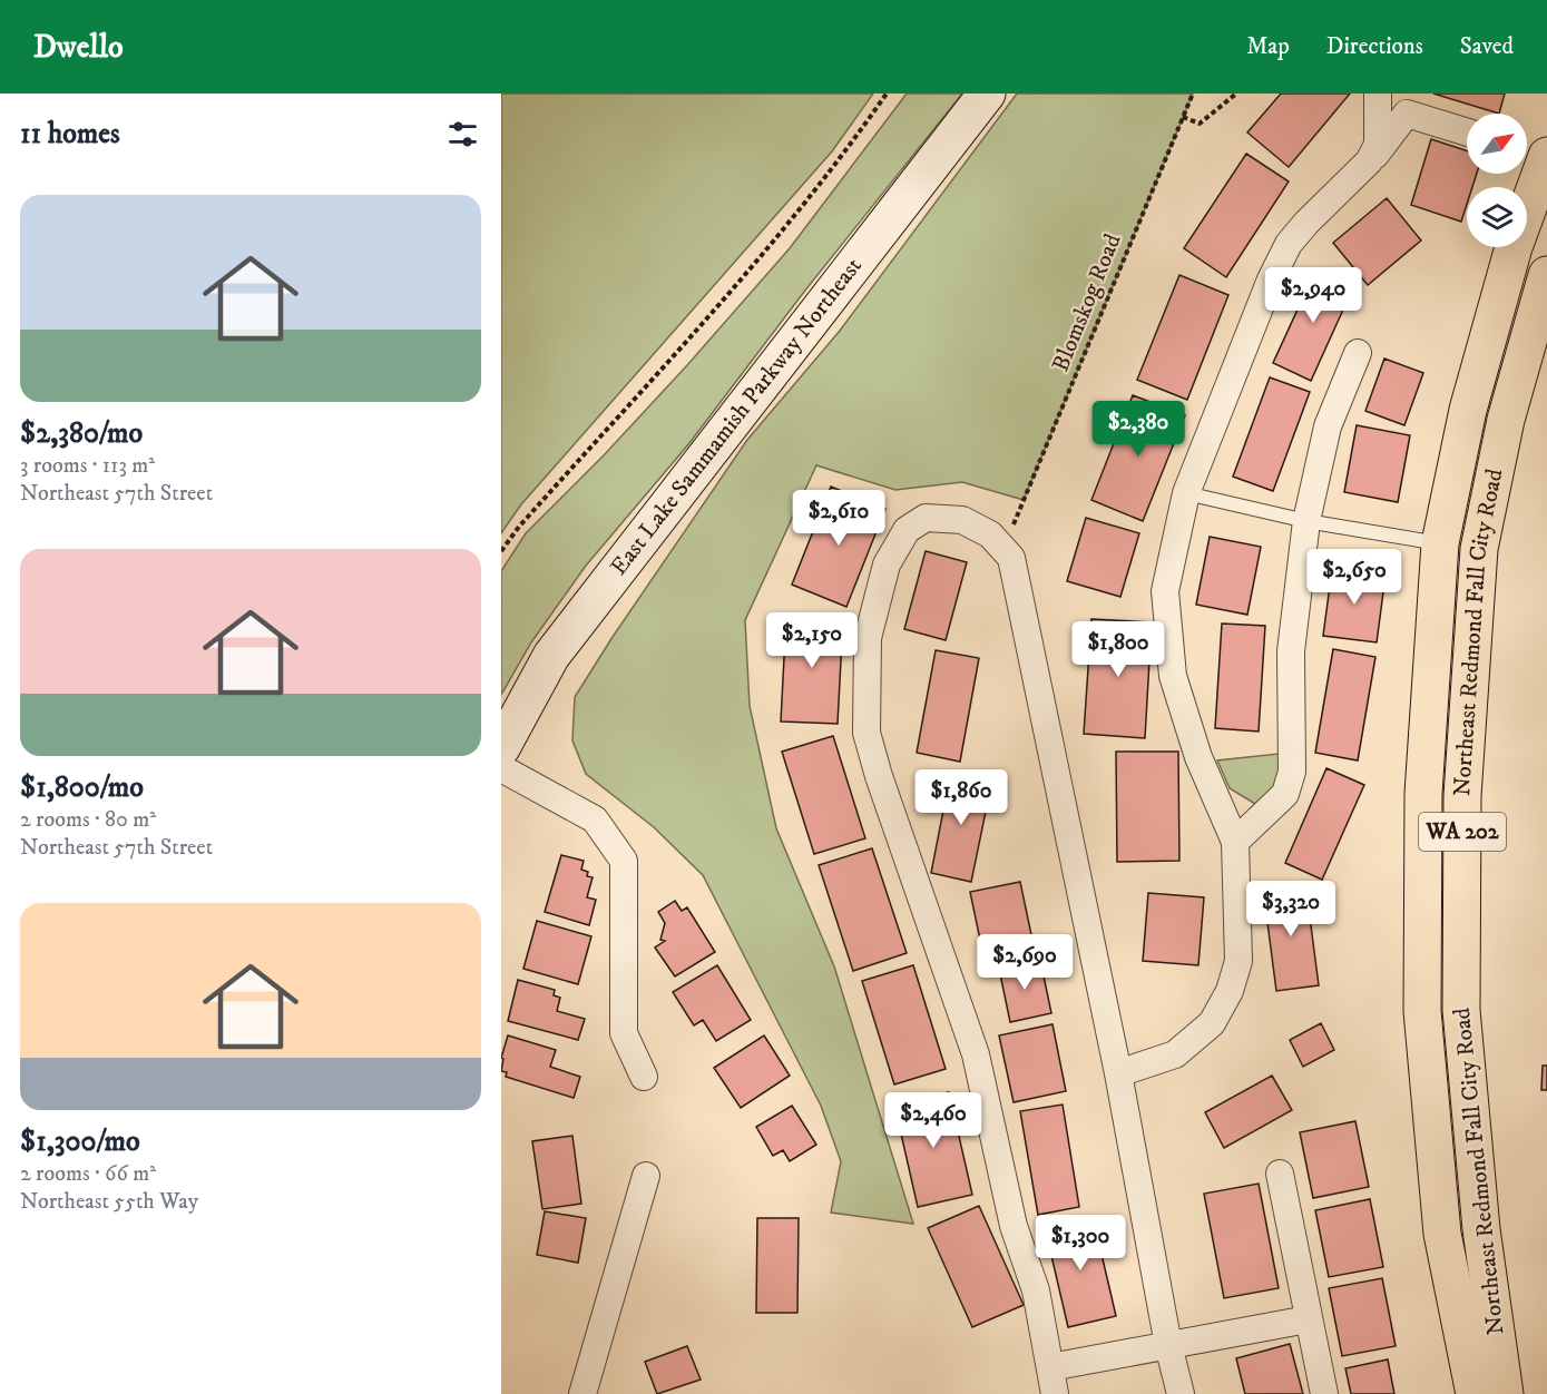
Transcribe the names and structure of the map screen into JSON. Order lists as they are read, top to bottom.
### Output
{
  "streets": {
    "main road": ["East Lake Sammamish Parkway Northeast", "Northeast Redmond Fall City Road", "WA 202"],
    "path": ["Blomskog Road"]
  },
  "north": "top right",
  "page": {
    "header": "Dwello",
    "nav": ["Map", "Directions", "Saved"],
    "heading": "11 homes",
    "list": [
      {
        "name": "$2,380/mo",
        "note": "3 rooms · 113 m² · Northeast 57th Street"
      },
      {
        "name": "$1,800/mo",
        "note": "2 rooms · 80 m² · Northeast 57th Street"
      },
      {
        "name": "$1,300/mo",
        "note": "2 rooms · 66 m² · Northeast 55th Way"
      }
    ],
    "price": [
      "$2,940",
      "$2,380",
      "$2,610",
      "$2,650",
      "$2,150",
      "$1,800",
      "$1,860",
      "$3,320",
      "$2,690",
      "$2,460",
      "$1,300"
    ]
  }
}
